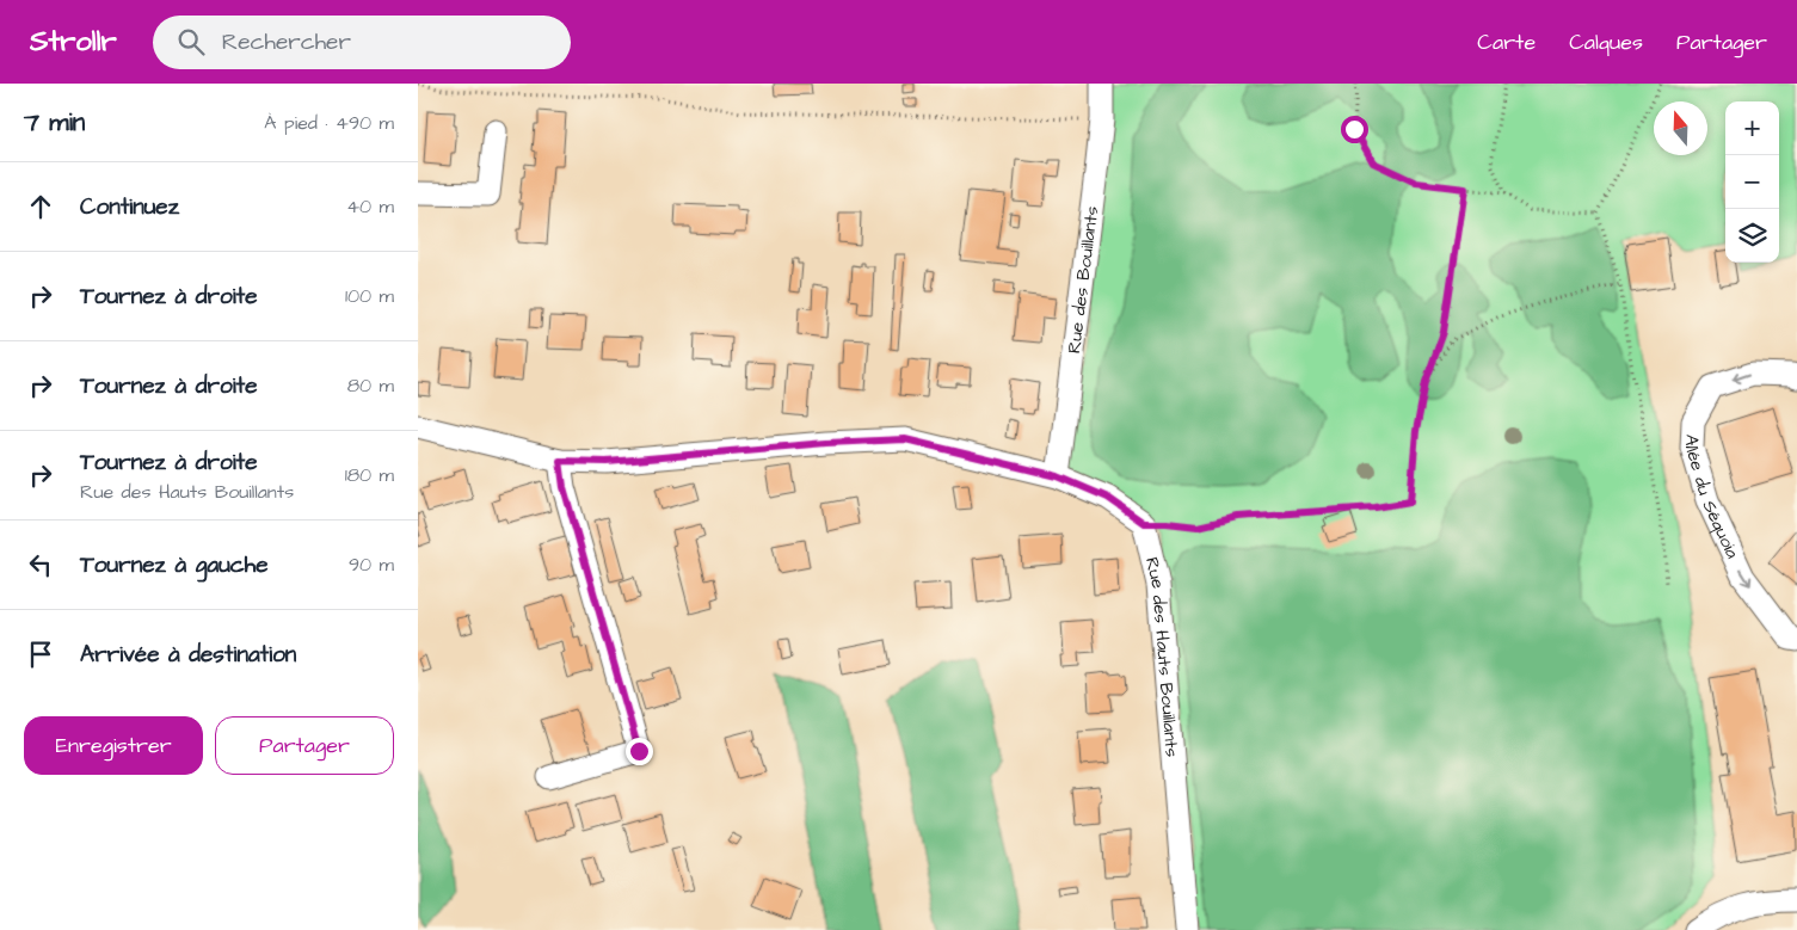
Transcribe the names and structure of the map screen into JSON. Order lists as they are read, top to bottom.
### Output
{
  "streets": {
    "street": ["Rue des Bouillants", "Allée du Séquoia", "Rue des Hauts Bouillants"]
  },
  "north": "top",
  "page": {
    "header": "Strollr",
    "search": "Rechercher",
    "nav": ["Carte", "Calques", "Partager"],
    "heading": ["7 min", "À pied · 490 m"],
    "map_buttons": ["+", "−"],
    "list": [
      ["Continuez", "40 m"],
      ["Tournez à droite", "100 m"],
      ["Tournez à droite", "80 m"],
      ["Tournez à droite", "Rue des Hauts Bouillants", "180 m"],
      ["Tournez à gauche", "90 m"],
      "Arrivée à destination"
    ],
    "buttons": ["Enregistrer", "Partager"]
  }
}
